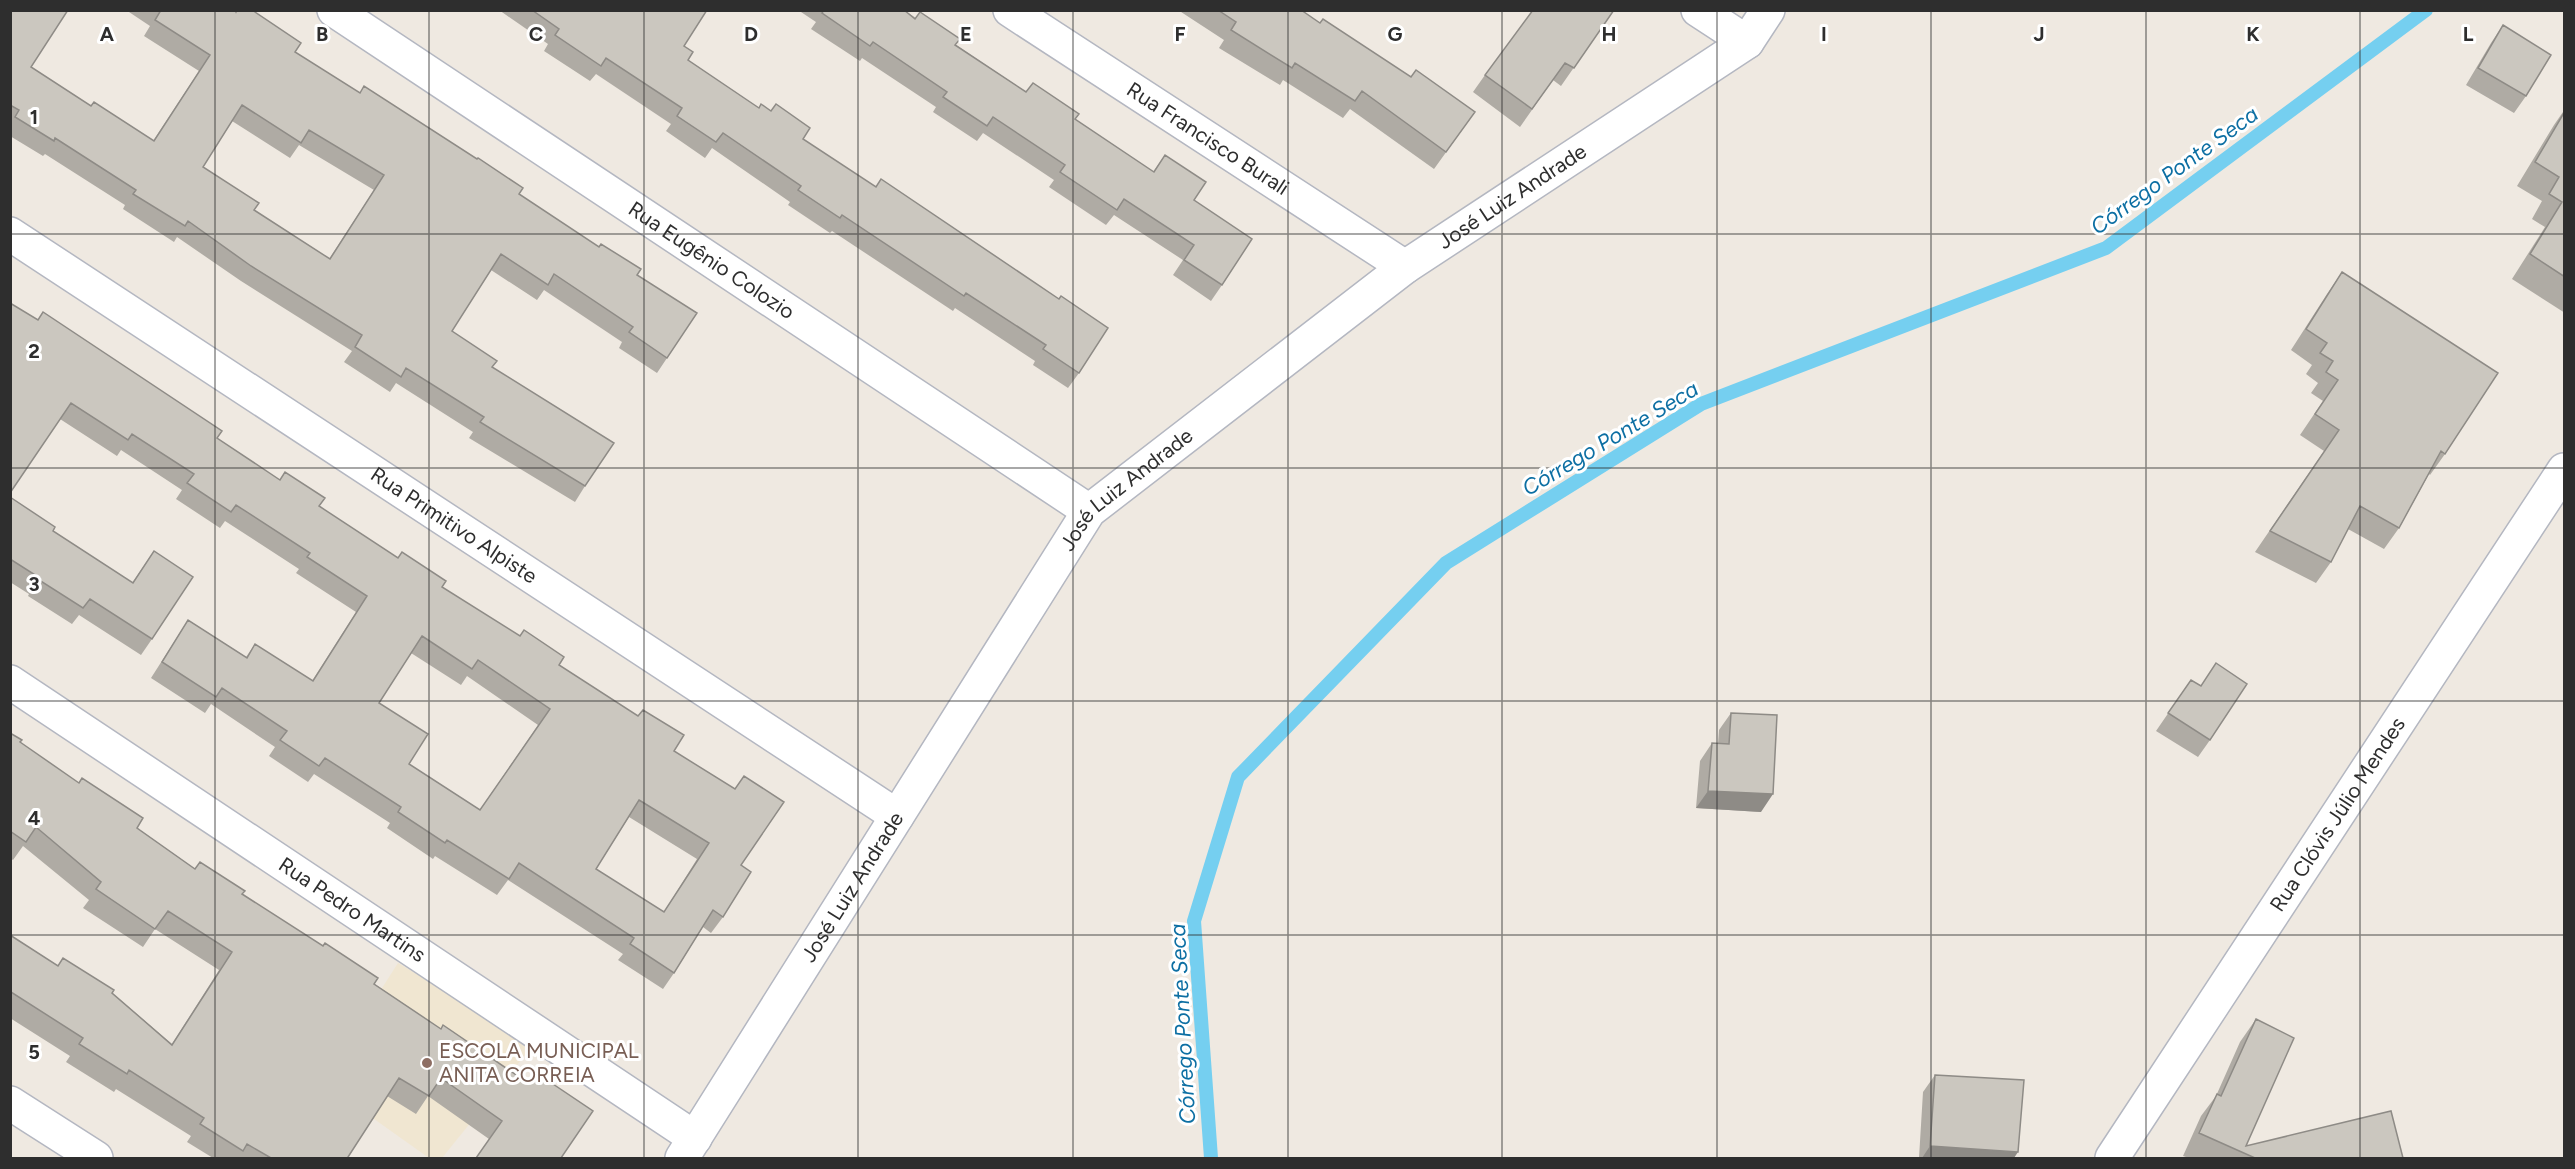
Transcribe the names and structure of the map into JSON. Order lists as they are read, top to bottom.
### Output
{
  "streets": {
    "street": [
      "Rua Francisco Burali",
      "José Luiz Andrade",
      "Rua Eugênio Colozio",
      "Rua Primitivo Alpiste",
      "Rua Clóvis Júlio Mendes",
      "Rua Pedro Martins"
    ]
  },
  "crossings": [
    ["Rua Francisco Burali", "José Luiz Andrade"],
    ["José Luiz Andrade", "Rua Eugênio Colozio"],
    ["José Luiz Andrade", "Rua Primitivo Alpiste"],
    ["José Luiz Andrade", "Rua Pedro Martins"]
  ],
  "water": ["Córrego Ponte Seca"],
  "places": ["ESCOLA MUNICIPAL ANITA CORREIA"],
  "grid": {
    "columns": [
      "A",
      "B",
      "C",
      "D",
      "E",
      "F",
      "G",
      "H",
      "I",
      "J",
      "K",
      "L"
    ],
    "rows": [
      "1",
      "2",
      "3",
      "4",
      "5"
    ]
  }
}
